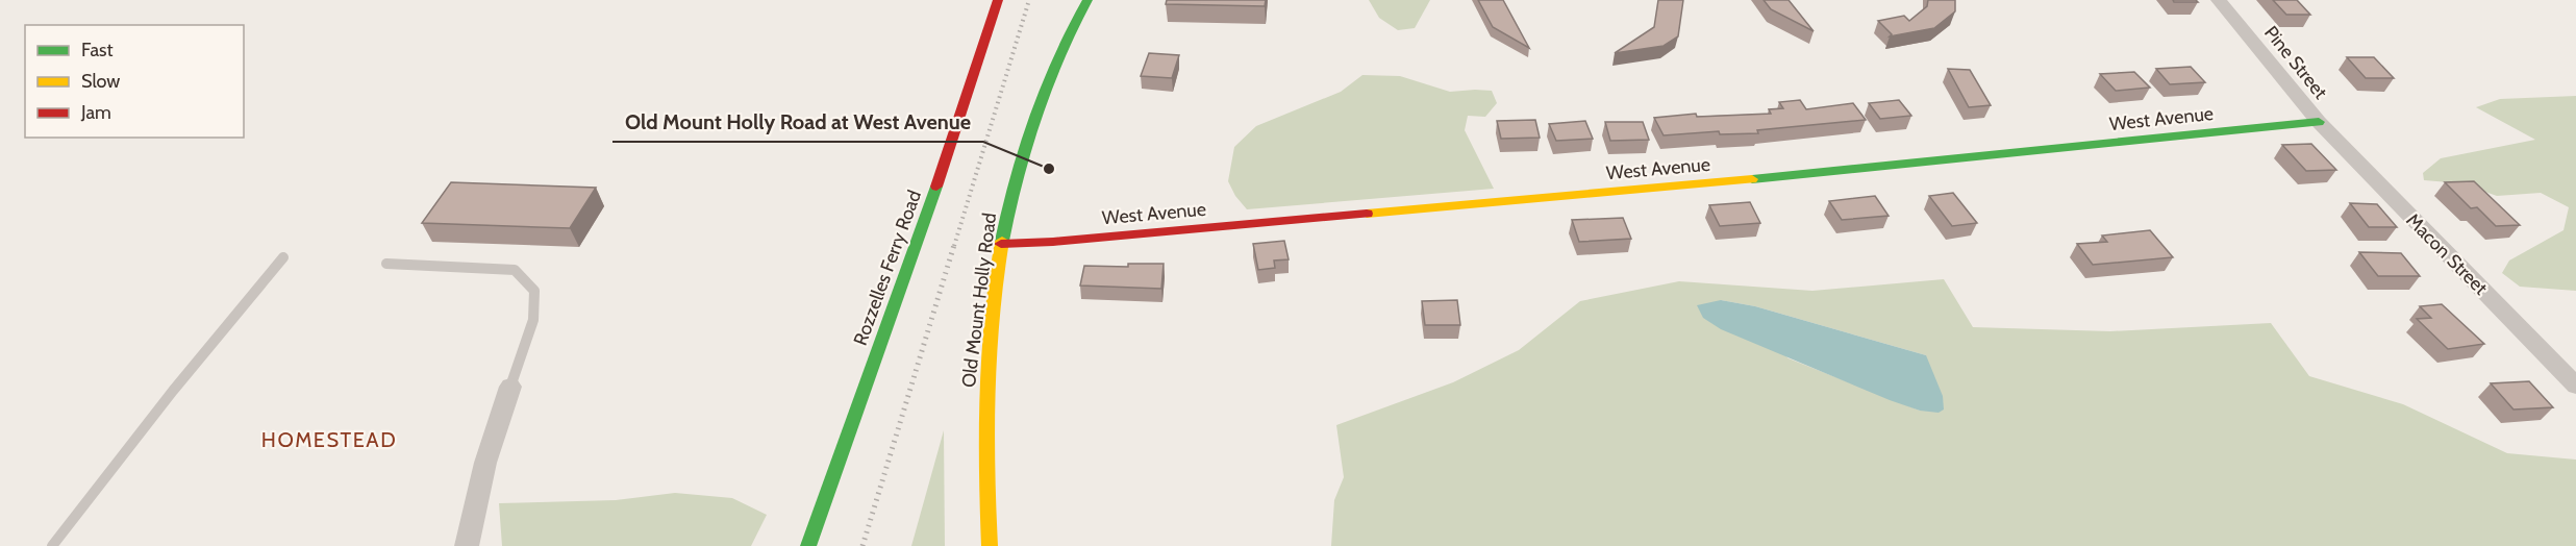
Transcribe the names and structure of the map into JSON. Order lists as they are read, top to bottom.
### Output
{
  "streets": {
    "street": [
      "Pine Street",
      "West Avenue",
      "Macon Street",
      "Rozzelles Ferry Road",
      "Old Mount Holly Road"
    ]
  },
  "crossings": [
    ["Pine Street", "West Avenue"],
    ["Pine Street", "Macon Street"],
    ["West Avenue", "Macon Street"],
    ["West Avenue", "Old Mount Holly Road"]
  ],
  "districts": ["HOMESTEAD"],
  "places": ["Old Mount Holly Road at West Avenue"],
  "legend": ["Fast", "Slow", "Jam"]
}
